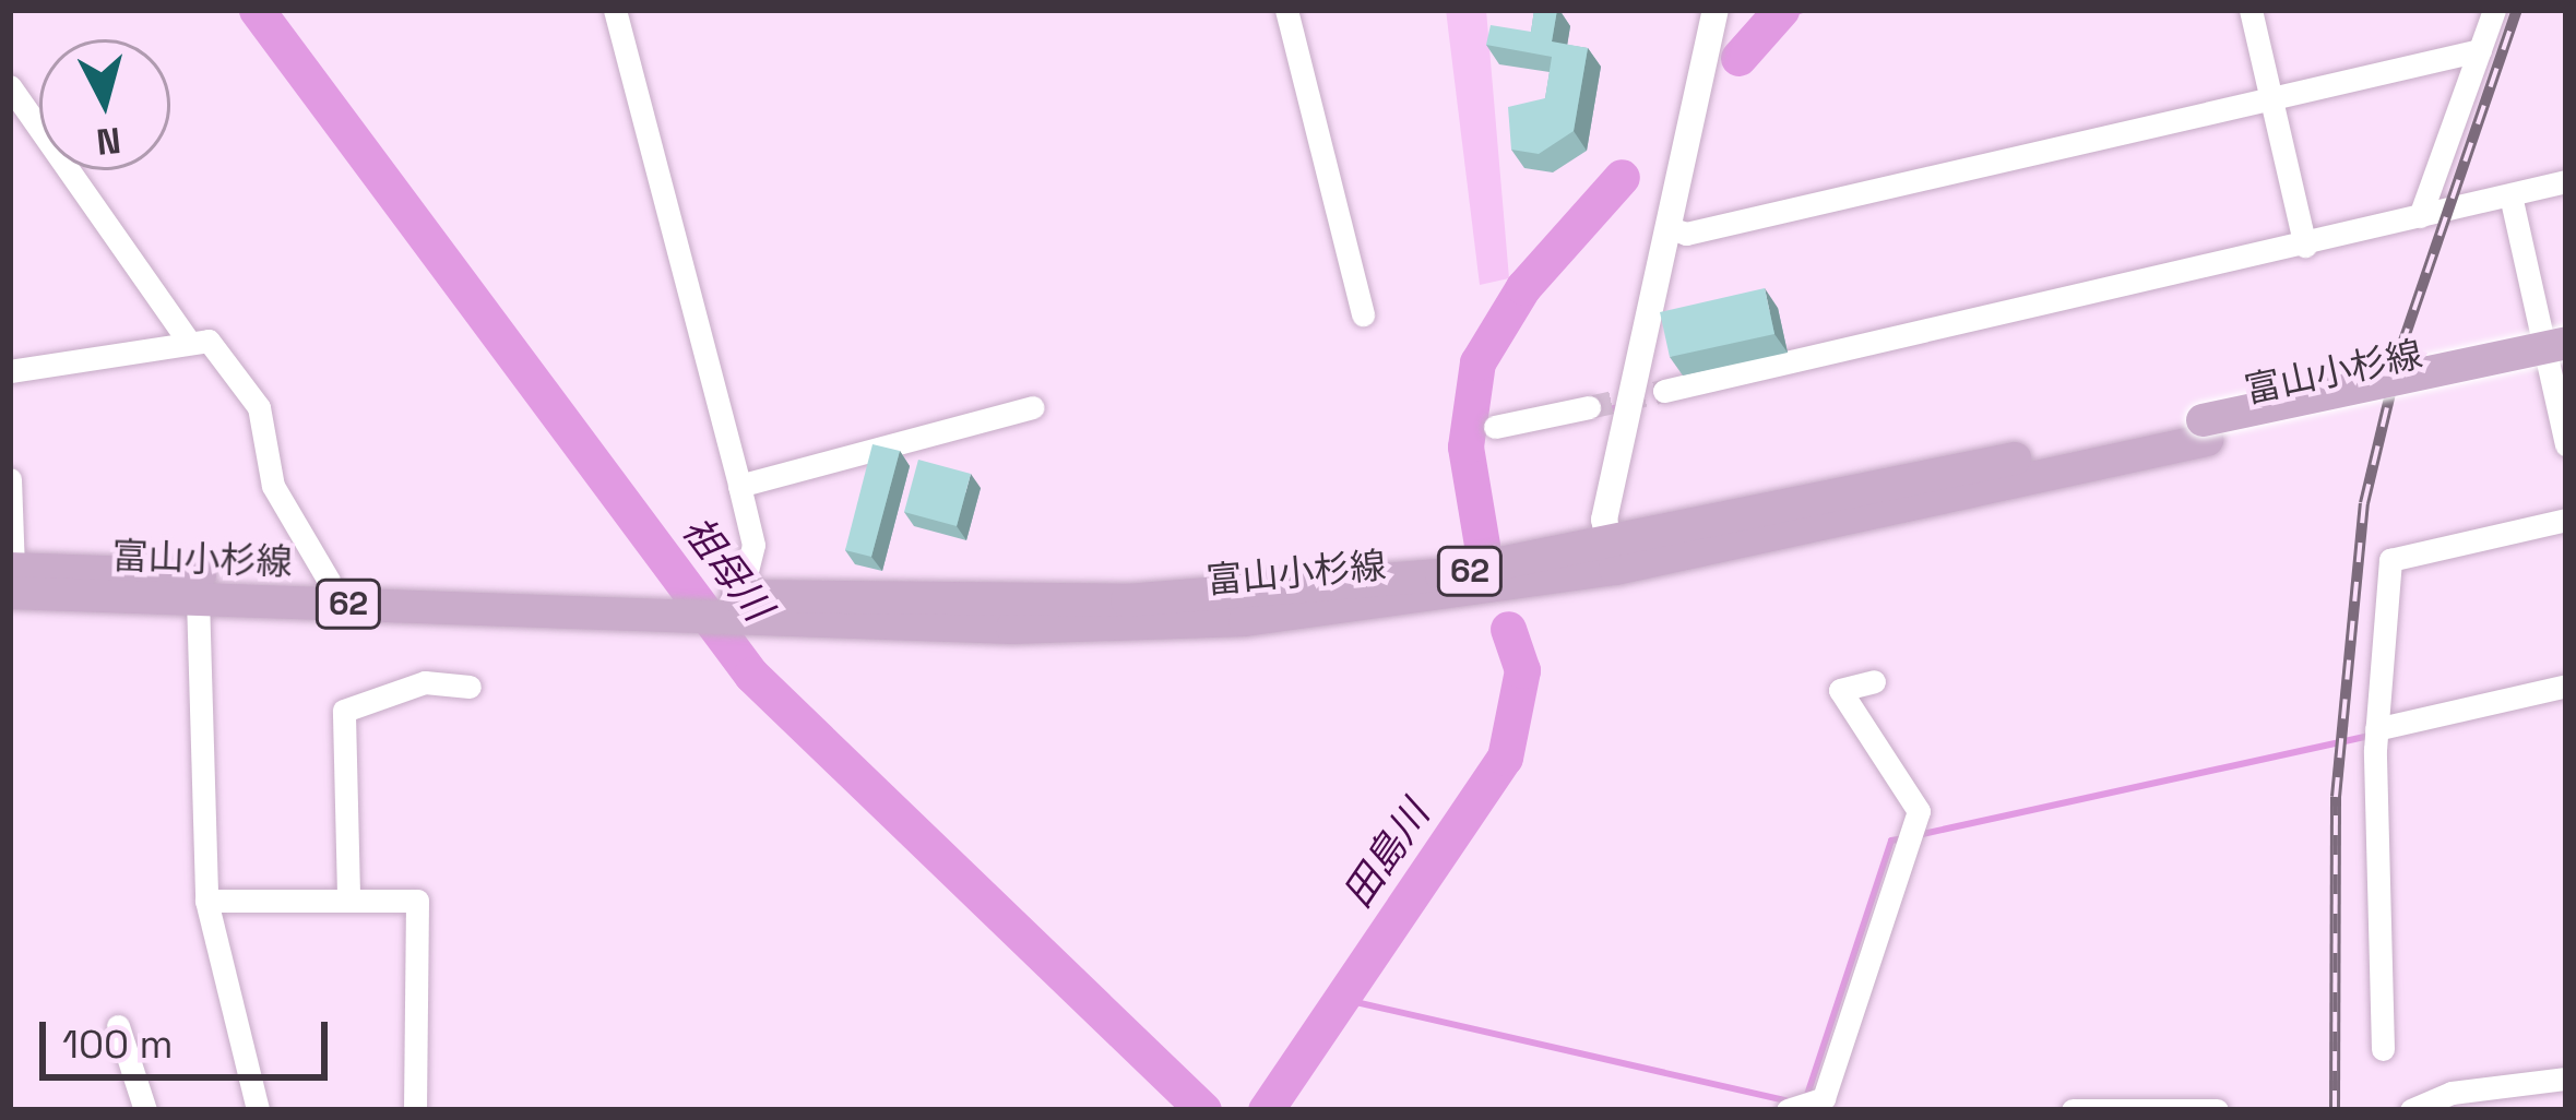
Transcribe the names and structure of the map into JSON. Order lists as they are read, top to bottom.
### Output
{
  "streets": {
    "main road": ["富山小杉線", "62"]
  },
  "water": ["祖母川", "田島川"],
  "scale_bar": "100 m",
  "north": "bottom"
}
